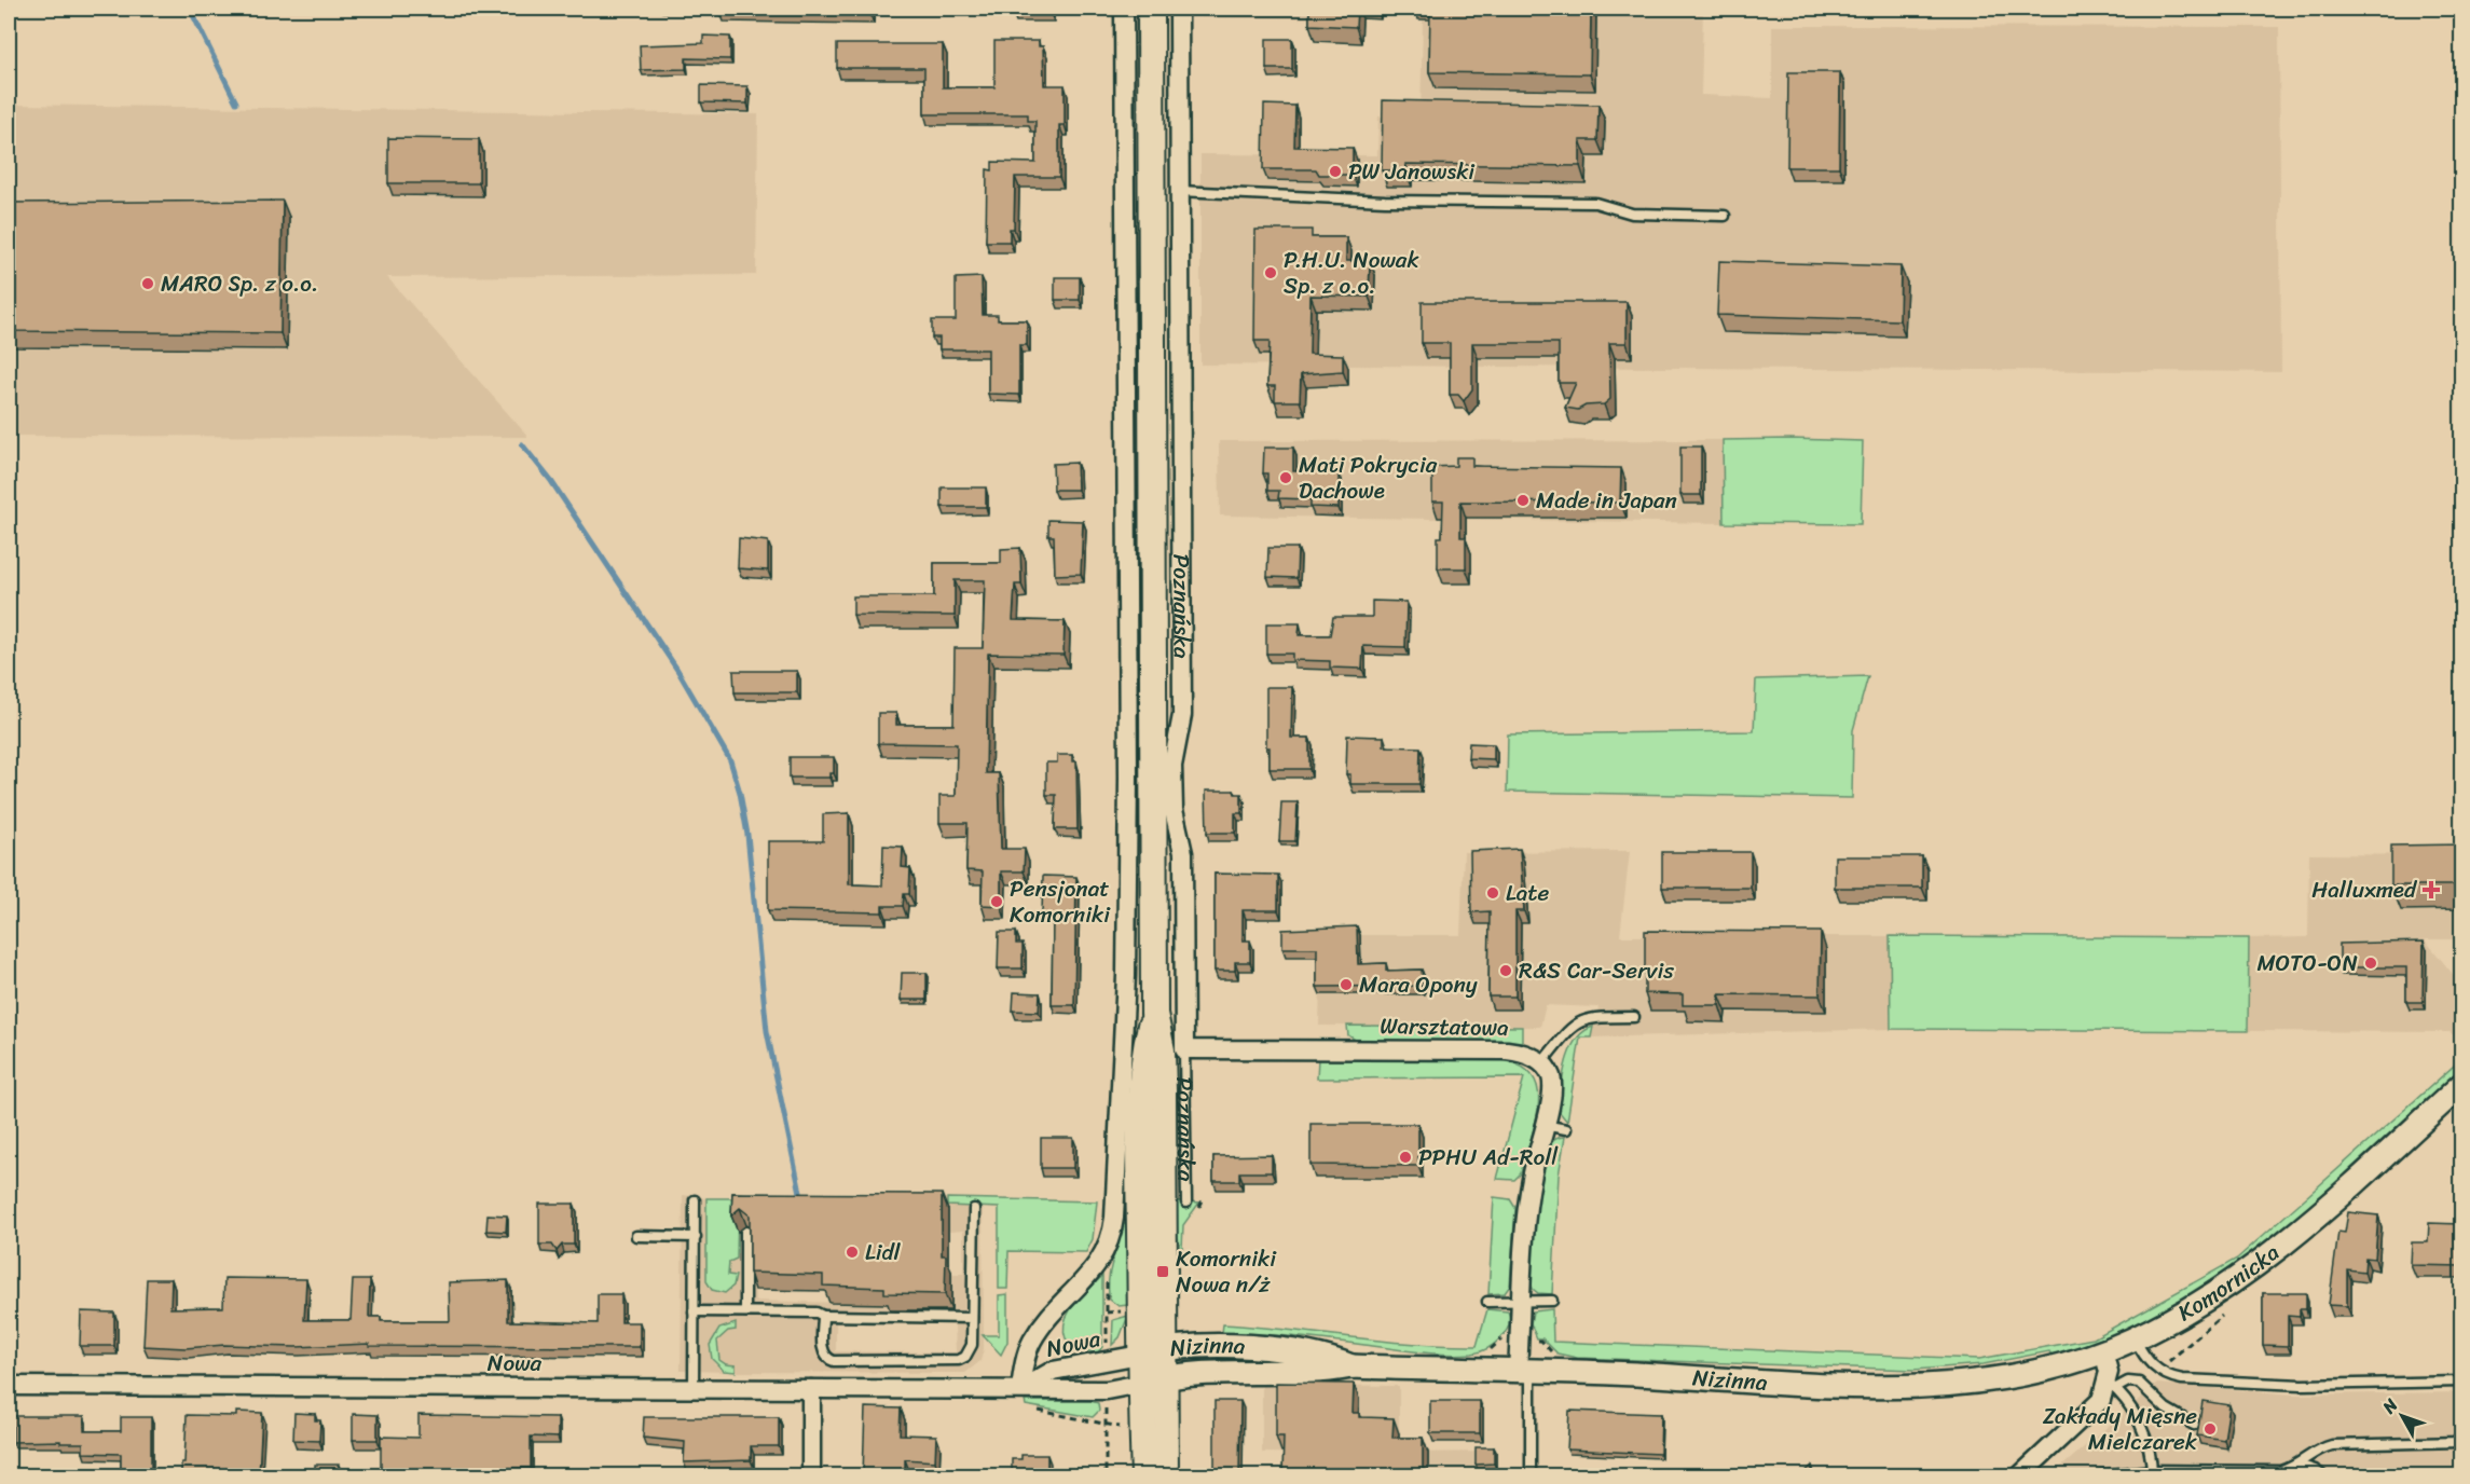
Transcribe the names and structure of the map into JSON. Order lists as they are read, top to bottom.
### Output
{
  "streets": {
    "main road": ["Poznańska"],
    "street": [
      "Warsztatowa",
      "Komornicka",
      "Nowa",
      "Nizinna"
    ]
  },
  "crossings": [
    ["Poznańska", "Warsztatowa"],
    ["Poznańska", "Nowa"],
    ["Poznańska", "Nizinna"],
    ["Komornicka", "Nizinna"],
    ["Nowa", "Nizinna"]
  ],
  "places": {
    "other": [
      "PW Janowski",
      "P.H.U. Nowak Sp. z o.o.",
      "MARO Sp. z o.o.",
      "Mati Pokrycia Dachowe",
      "Made in Japan",
      "Late",
      "Pensjonat Komorniki",
      "MOTO-ON",
      "R&S Car-Servis",
      "Mara Opony",
      "PPHU Ad-Roll",
      "Lidl",
      "Zakłady Mięsne Mielczarek"
    ],
    "health": ["Halluxmed"],
    "transit": ["Komorniki Nowa n/ż"]
  },
  "north": "top left"
}
